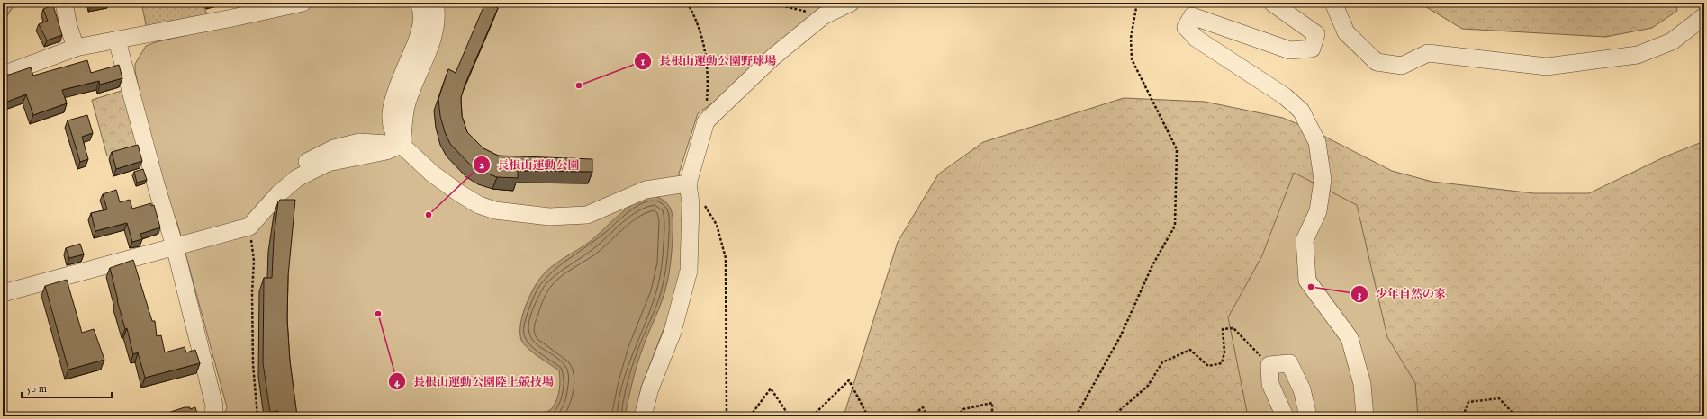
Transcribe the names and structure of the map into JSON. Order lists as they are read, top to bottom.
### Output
{
  "places": [
    "長根山運動公園野球場",
    "長根山運動公園",
    "少年自然の家",
    "長根山運動公園陸上競技場"
  ],
  "scale_bar": "50 m"
}
